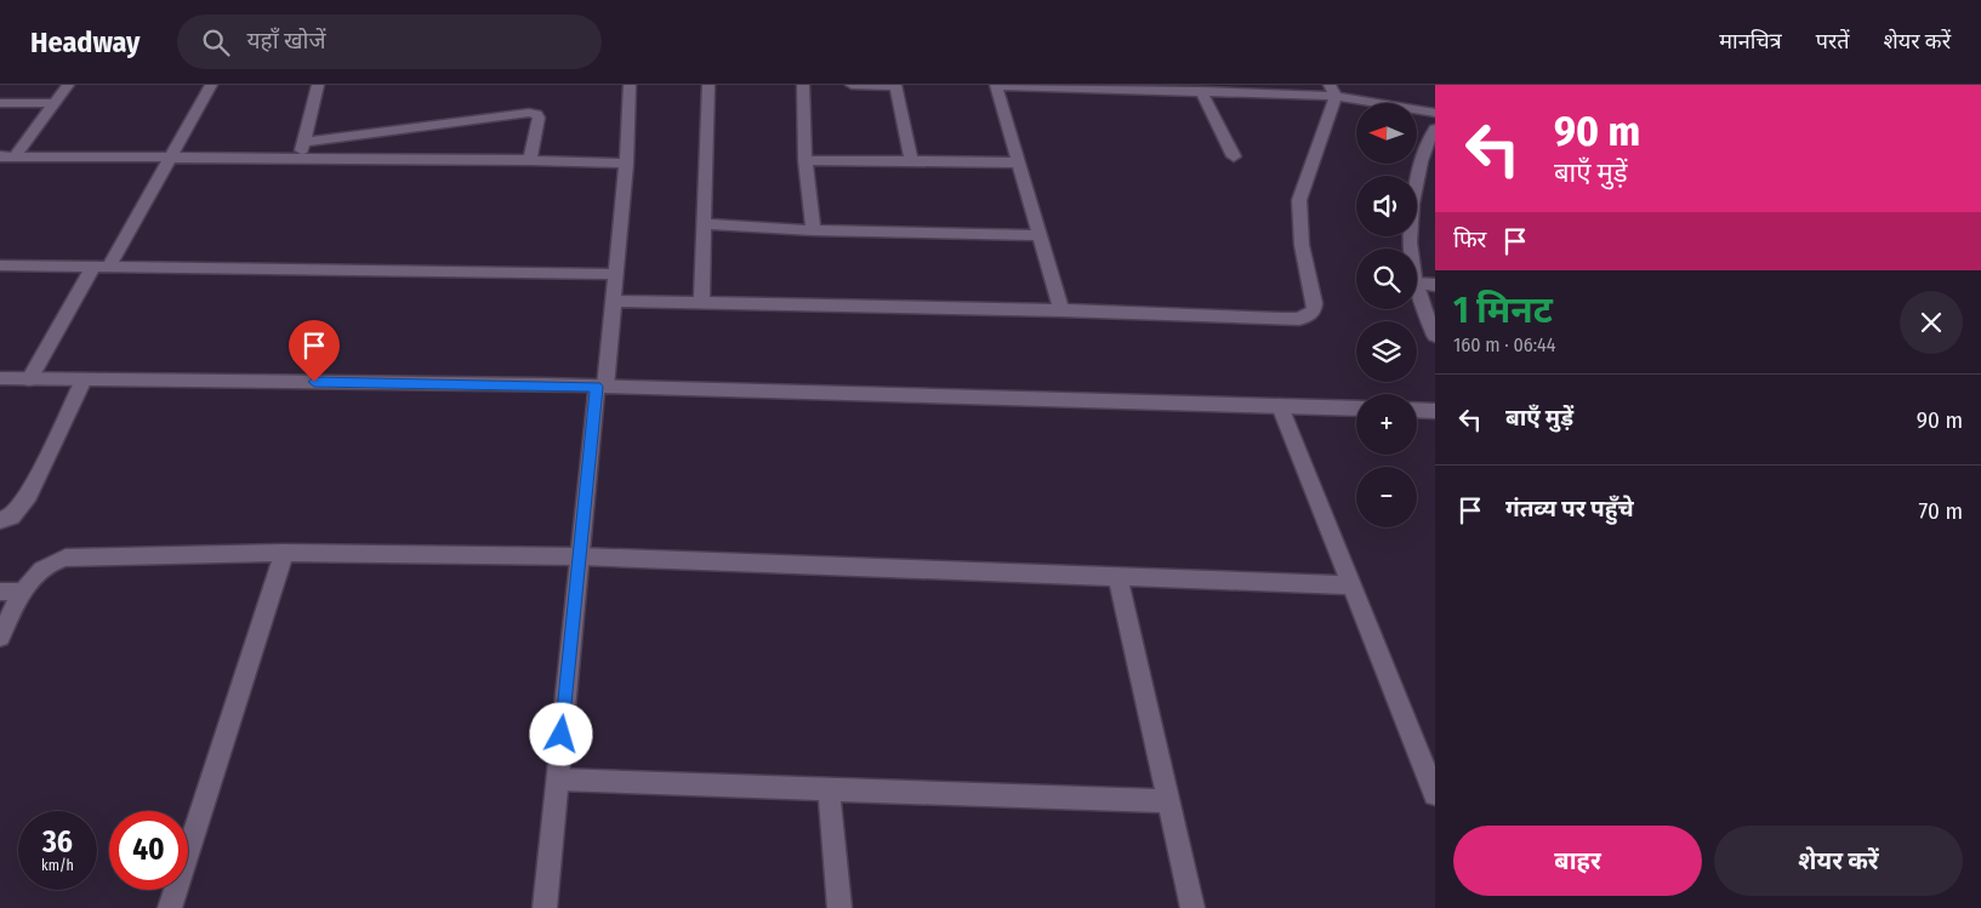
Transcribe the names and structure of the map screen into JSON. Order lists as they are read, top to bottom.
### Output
{
  "north": "left",
  "page": {
    "header": "Headway",
    "search": "यहाँ खोजें",
    "nav": ["मानचित्र", "परतें", "शेयर करें"],
    "turn": ["90 m", "बाएँ मुड़ें"],
    "map_buttons": ["+", "−"],
    "then": "फिर",
    "heading": ["1 मिनट", "160 m · 06:44"],
    "list": [
      {
        "name": "बाएँ मुड़ें",
        "value": "90 m"
      },
      {
        "name": "गंतव्य पर पहुँचे",
        "value": "70 m"
      }
    ],
    "speed": "36 km/h",
    "limit": "40",
    "buttons": ["बाहर", "शेयर करें"]
  }
}
